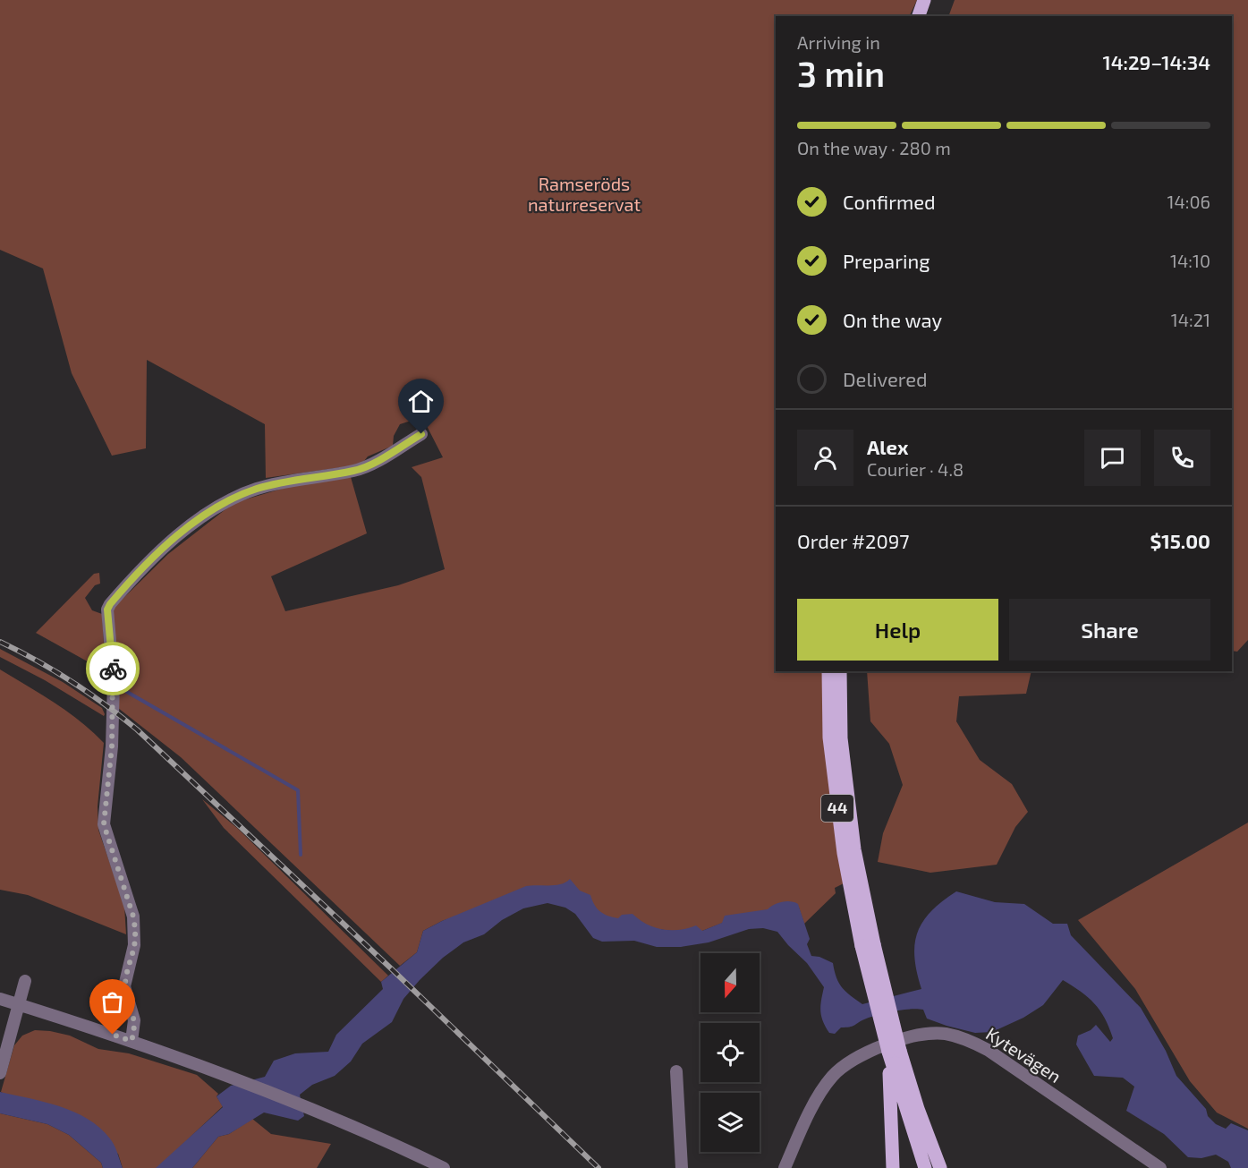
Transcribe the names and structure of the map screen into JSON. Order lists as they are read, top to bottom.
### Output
{
  "streets": {
    "main road": ["44"],
    "street": ["Kytevägen"]
  },
  "parks": ["Ramseröds naturreservat"],
  "north": "bottom",
  "page": {
    "heading": ["3 min", "Arriving in", "14:29–14:34"],
    "panel": [
      "Alex",
      "Courier · 4.8",
      "Order #2097",
      "$15.00"
    ],
    "bar": "On the way · 280 m",
    "list": [
      ["Confirmed", "14:06"],
      ["Preparing", "14:10"],
      ["On the way", "14:21"],
      "Delivered"
    ],
    "buttons": ["Help", "Share"]
  }
}
